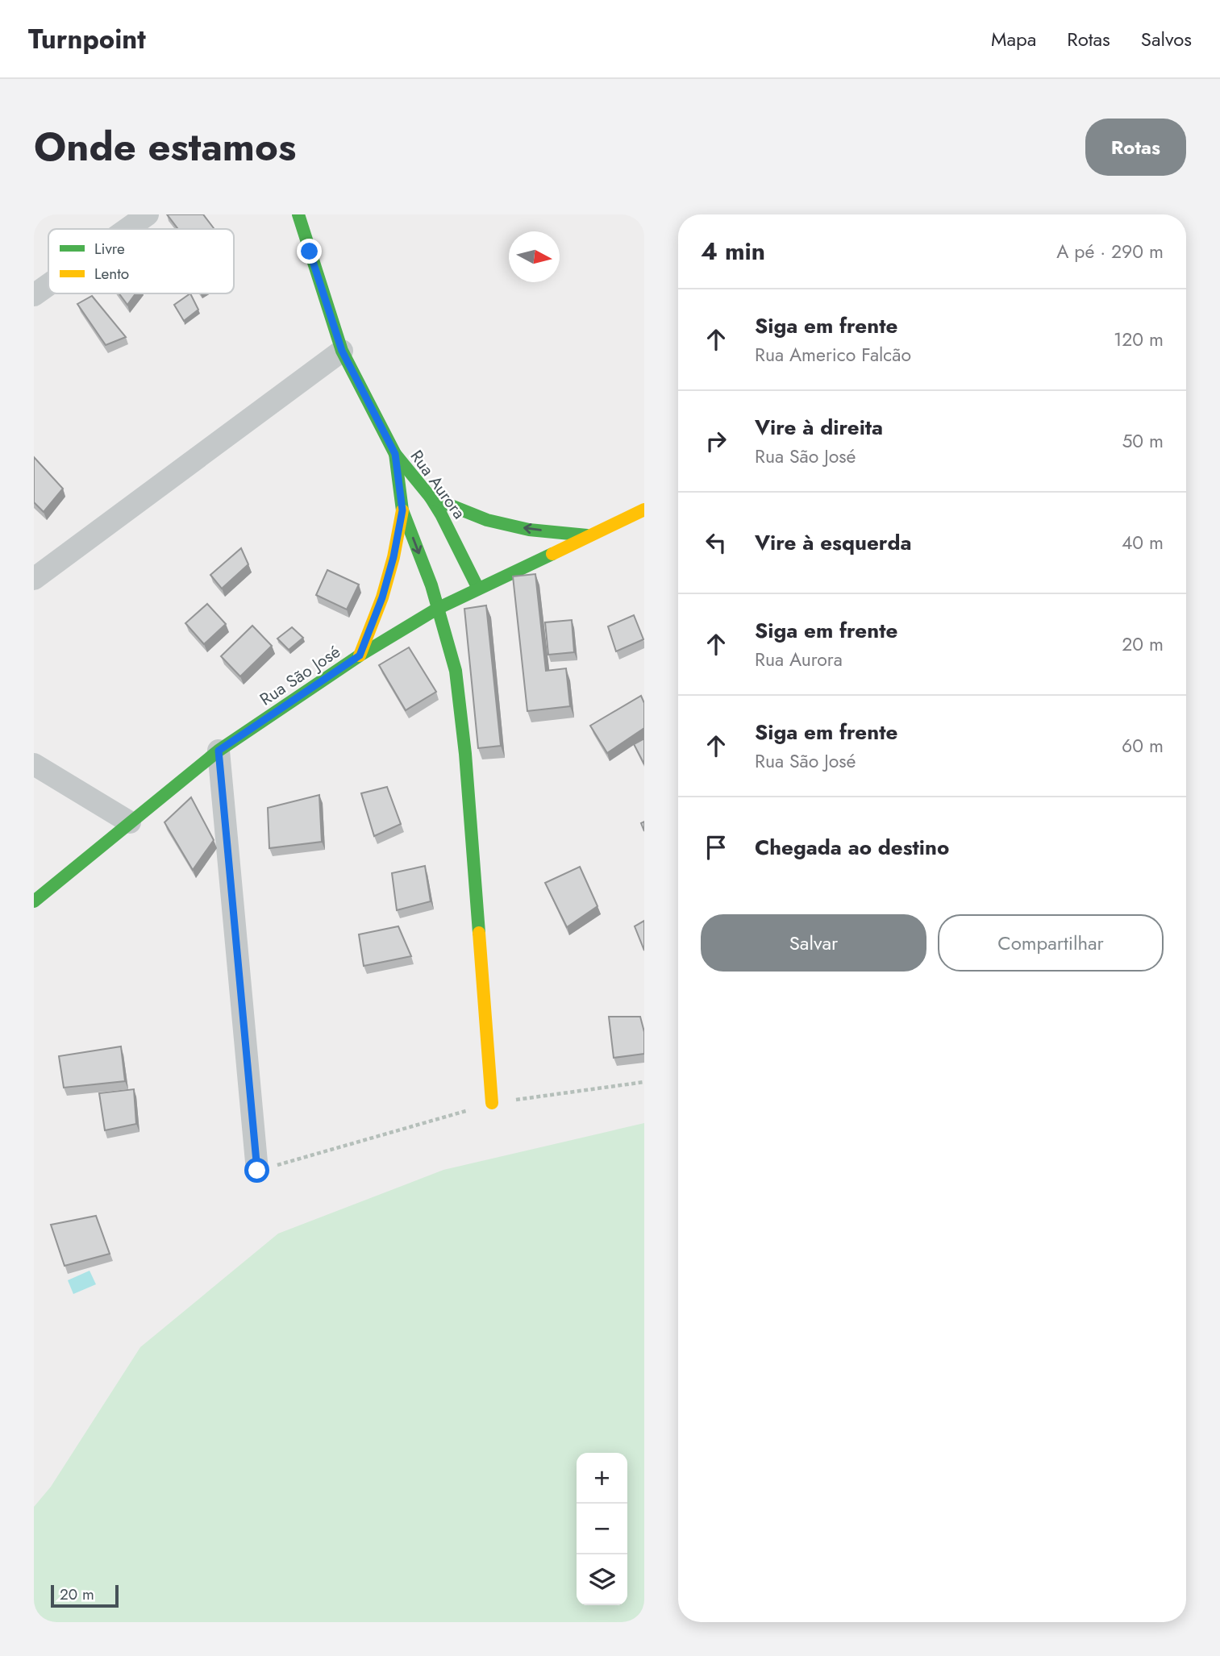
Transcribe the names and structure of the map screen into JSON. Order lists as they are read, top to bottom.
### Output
{
  "streets": {
    "main road": ["Rua Aurora", "Rua São José"]
  },
  "crossings": [
    ["Rua Aurora", "Rua São José"]
  ],
  "legend": ["Livre", "Lento"],
  "scale_bar": "20 m",
  "north": "right",
  "page": {
    "header": "Turnpoint",
    "nav": ["Mapa", "Rotas", "Salvos"],
    "title": "Onde estamos",
    "buttons": [
      "Rotas",
      ["Salvar", "Compartilhar"]
    ],
    "heading": ["4 min", "A pé · 290 m"],
    "list": [
      ["Siga em frente", "Rua Americo Falcão", "120 m"],
      ["Vire à direita", "Rua São José", "50 m"],
      ["Vire à esquerda", "40 m"],
      ["Siga em frente", "Rua Aurora", "20 m"],
      ["Siga em frente", "Rua São José", "60 m"],
      "Chegada ao destino"
    ],
    "map_buttons": ["+", "−"],
    "scale": "20 m"
  }
}
